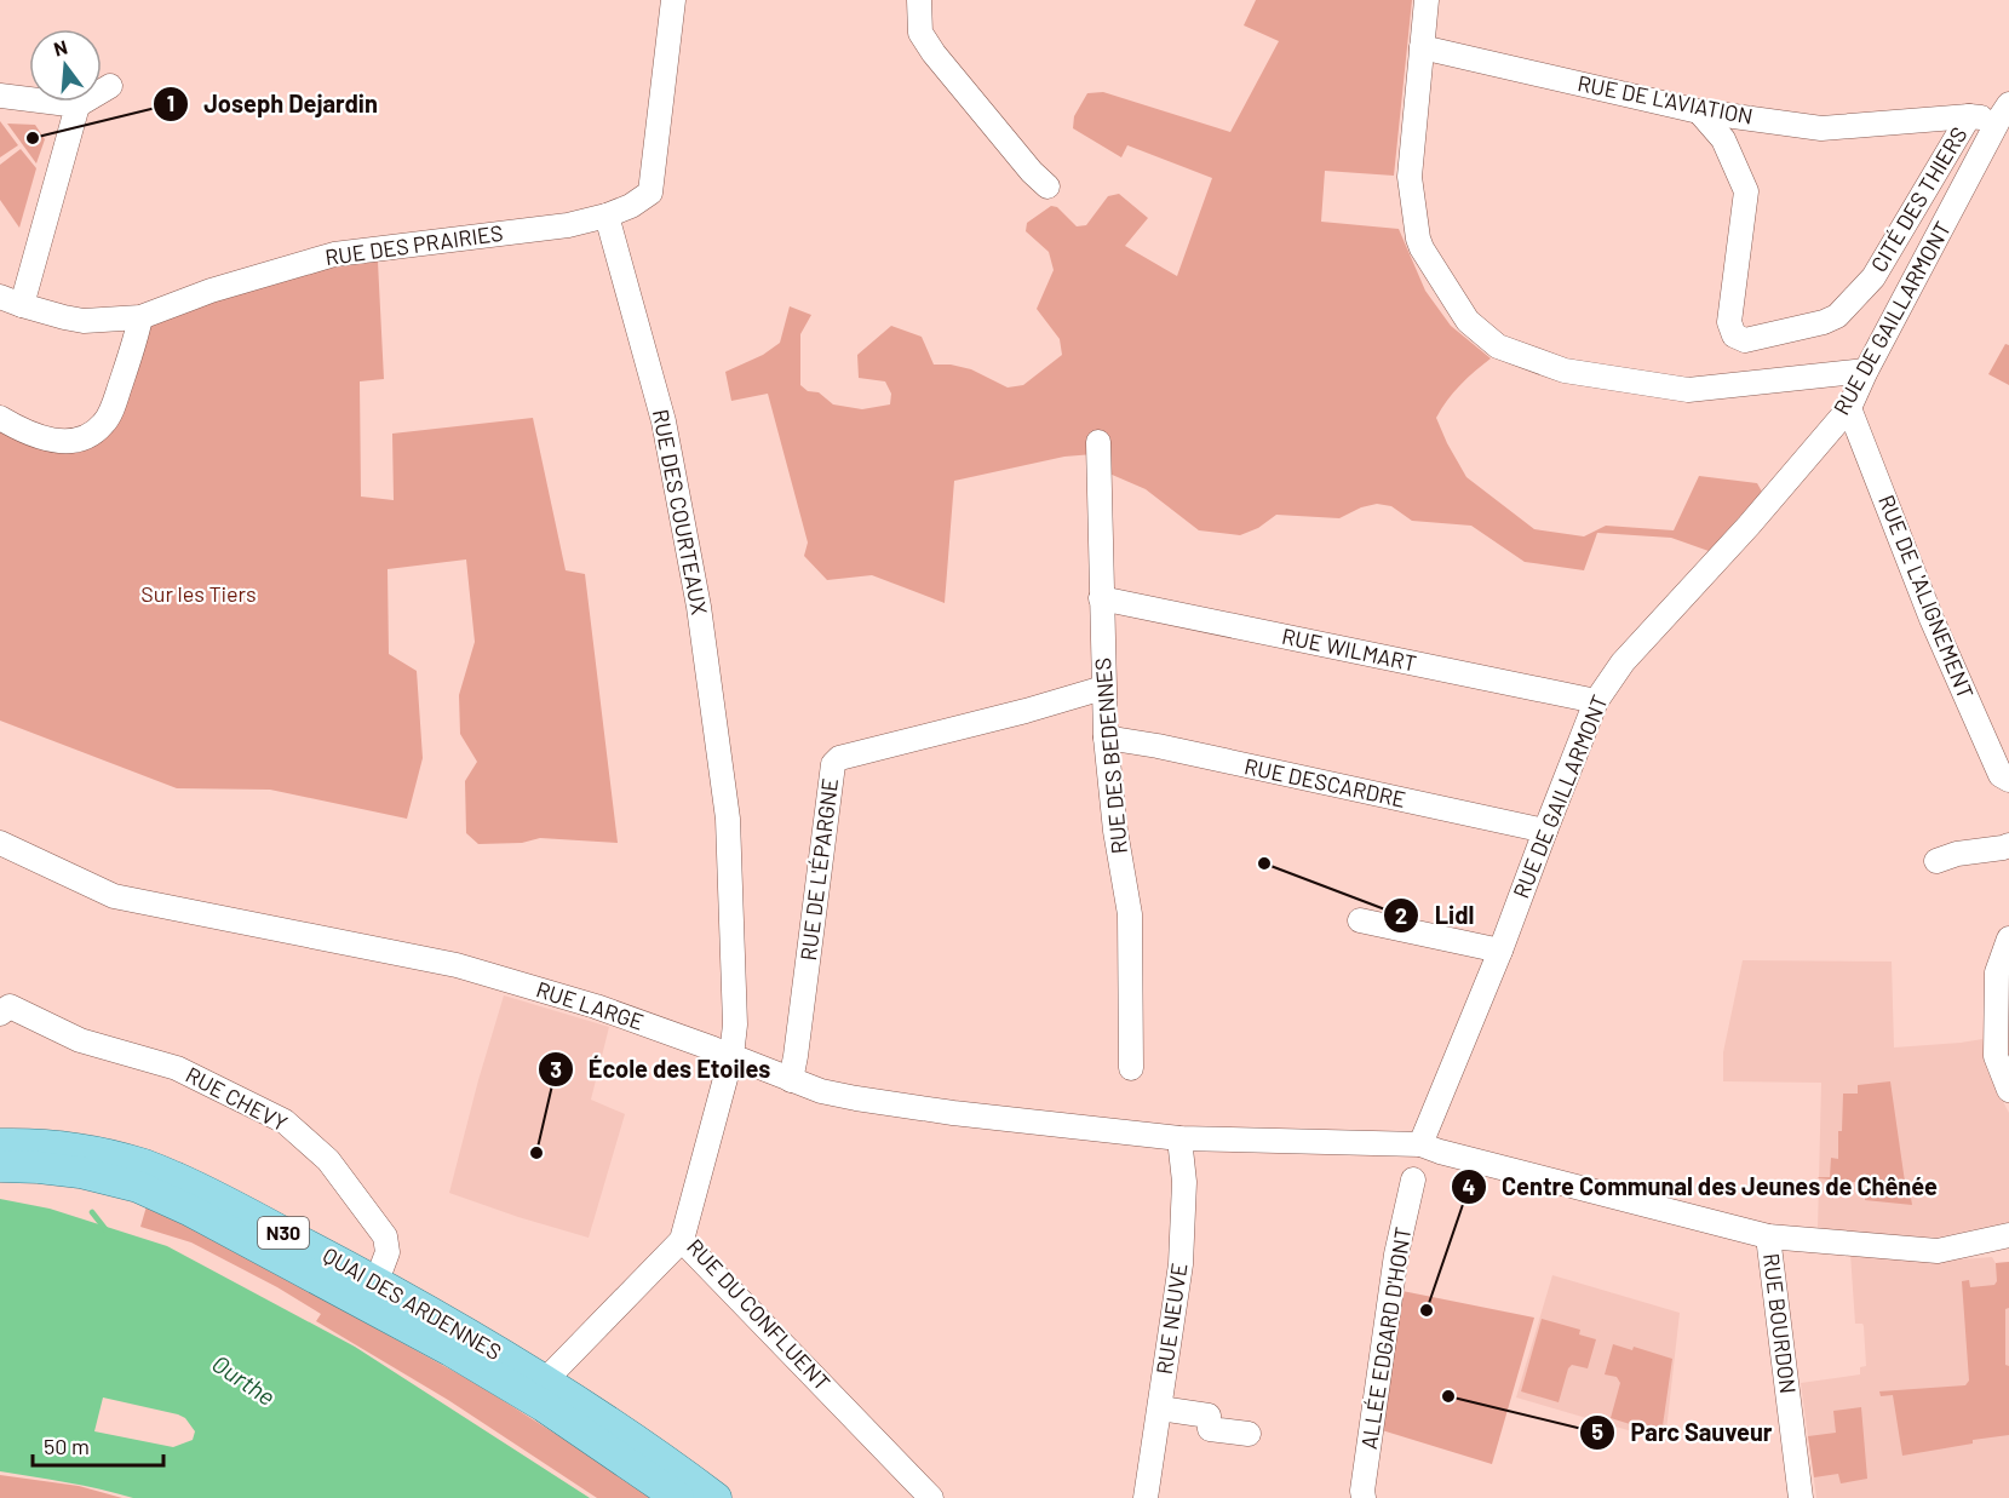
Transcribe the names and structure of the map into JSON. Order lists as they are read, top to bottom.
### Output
{
  "streets": {
    "main road": ["N30", "QUAI DES ARDENNES"],
    "street": [
      "RUE DE L'AVIATION",
      "CITÉ DES THIERS",
      "RUE DES PRAIRIES",
      "RUE DE GAILLARMONT",
      "RUE DES COURTEAUX",
      "RUE DE L'ALIGNEMENT",
      "RUE WILMART",
      "RUE DES BEDENNES",
      "RUE DESCARDRE",
      "RUE DE L'ÉPARGNE",
      "RUE LARGE",
      "RUE CHEVY",
      "RUE DU CONFLUENT",
      "RUE NEUVE",
      "RUE BOURDON",
      "ALLÉE EDGARD D'HONT"
    ]
  },
  "crossings": [
    ["RUE DE L'AVIATION", "CITÉ DES THIERS"],
    ["RUE DE L'AVIATION", "RUE DE GAILLARMONT"],
    ["RUE DES PRAIRIES", "RUE DES COURTEAUX"],
    ["RUE DE GAILLARMONT", "RUE DE L'ALIGNEMENT"],
    ["RUE DE GAILLARMONT", "RUE WILMART"],
    ["RUE DE GAILLARMONT", "RUE DESCARDRE"],
    ["RUE DES COURTEAUX", "RUE LARGE"],
    ["RUE DES COURTEAUX", "RUE DU CONFLUENT"],
    ["RUE WILMART", "RUE DES BEDENNES"],
    ["RUE DES BEDENNES", "RUE DESCARDRE"],
    ["RUE DES BEDENNES", "RUE DE L'ÉPARGNE"],
    ["RUE DE L'ÉPARGNE", "RUE LARGE"],
    ["RUE LARGE", "RUE DU CONFLUENT"],
    ["RUE LARGE", "RUE NEUVE"],
    ["RUE CHEVY", "QUAI DES ARDENNES"]
  ],
  "water": ["Ourthe"],
  "parks": ["Sur les Tiers"],
  "places": [
    "Joseph Dejardin",
    "Lidl",
    "École des Etoiles",
    "Centre Communal des Jeunes de Chênée",
    "Parc Sauveur"
  ],
  "scale_bar": "50 m",
  "north": "top"
}
